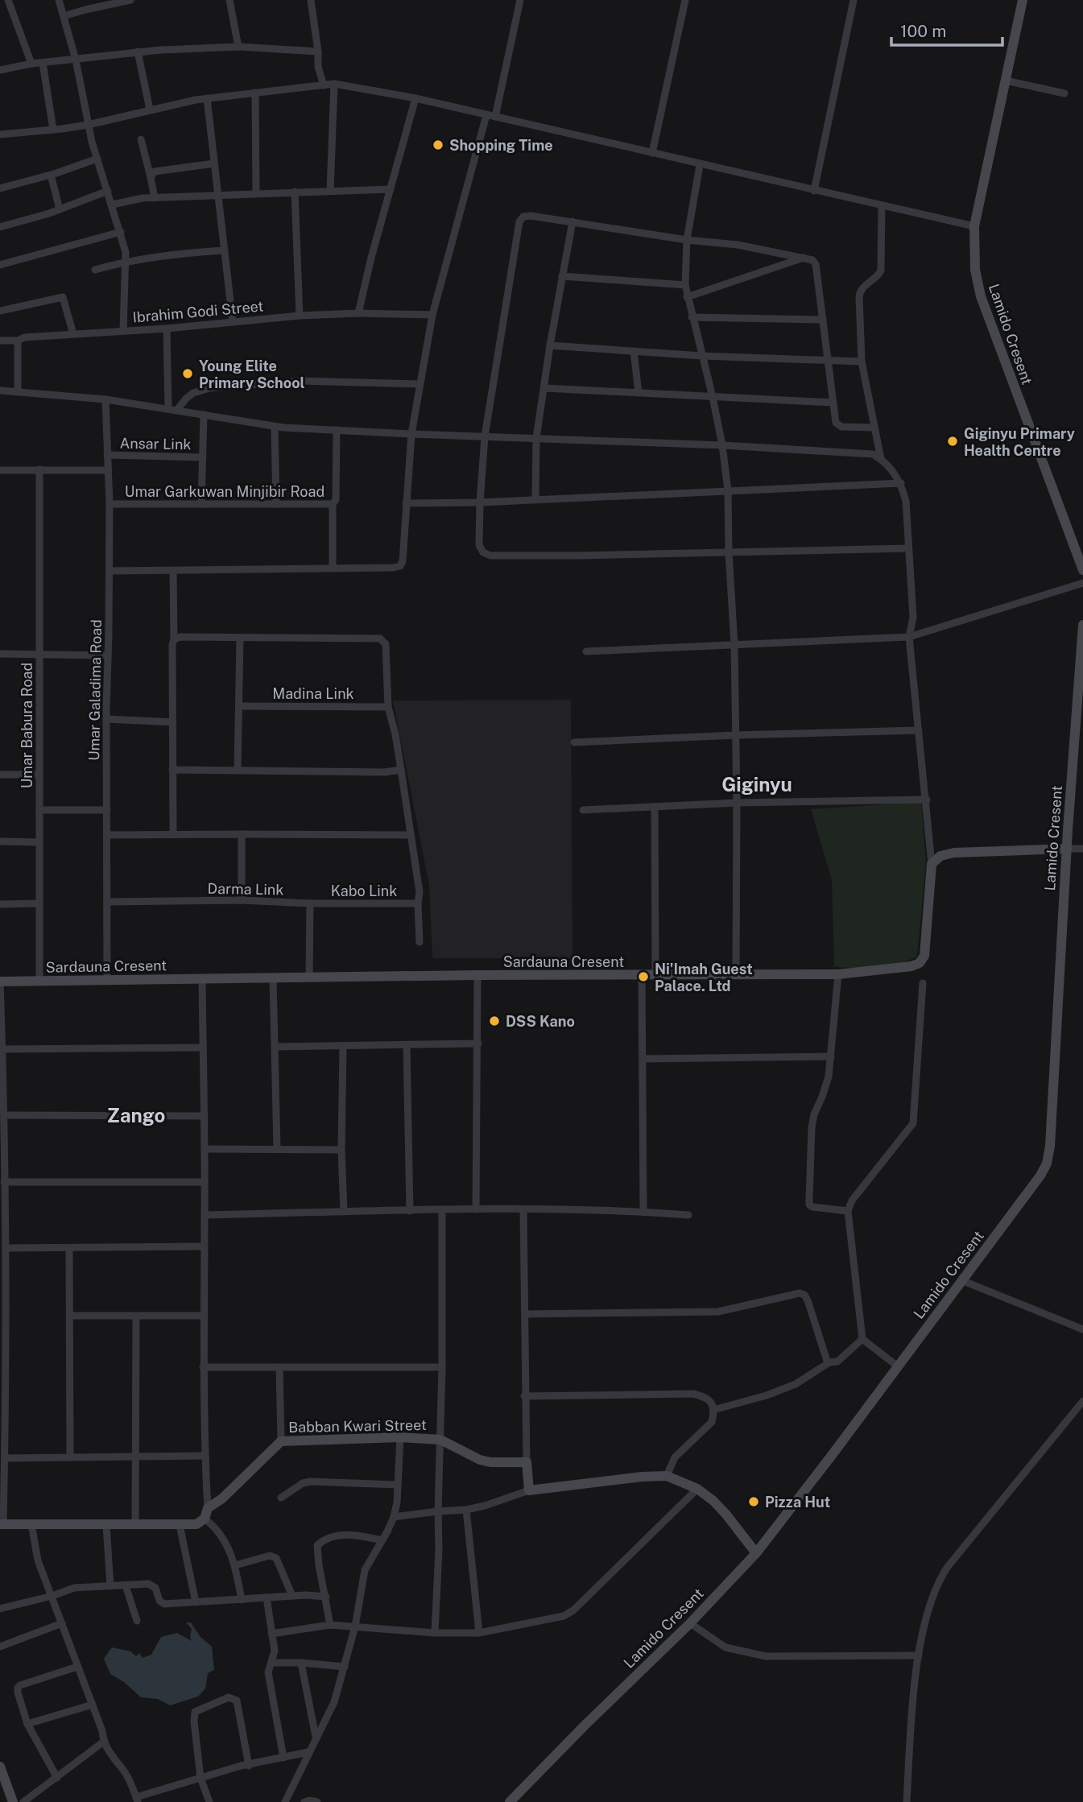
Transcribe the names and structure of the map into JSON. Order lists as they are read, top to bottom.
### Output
{
  "streets": {
    "street": [
      "Ibrahim Godi Street",
      "Lamido Cresent",
      "Ansar Link",
      "Umar Garkuwan Minjibir Road",
      "Umar Galadima Road",
      "Madina Link",
      "Umar Babura Road",
      "Darma Link",
      "Kabo Link",
      "Sardauna Cresent",
      "Babban Kwari Street"
    ]
  },
  "crossings": [
    ["Ansar Link", "Umar Galadima Road"],
    ["Umar Garkuwan Minjibir Road", "Umar Galadima Road"],
    ["Umar Galadima Road", "Darma Link"],
    ["Umar Galadima Road", "Sardauna Cresent"],
    ["Umar Babura Road", "Sardauna Cresent"],
    ["Darma Link", "Kabo Link"]
  ],
  "districts": ["Giginyu", "Zango"],
  "places": [
    "Shopping Time",
    "Young Elite Primary School",
    "Giginyu Primary Health Centre",
    "Ni'Imah Guest Palace. Ltd",
    "DSS Kano",
    "Pizza Hut"
  ],
  "scale_bar": "100 m"
}
